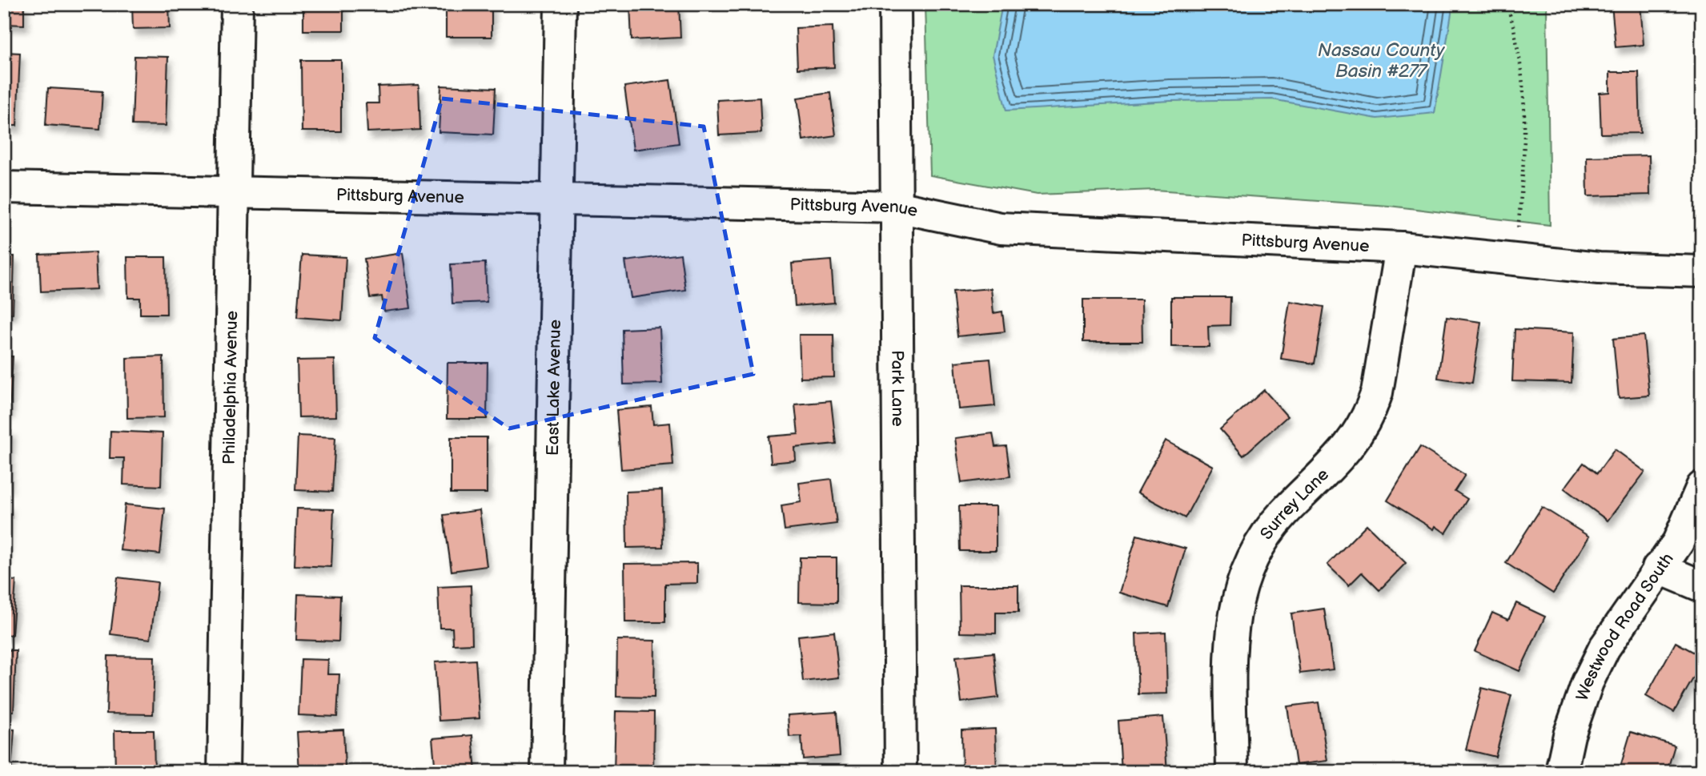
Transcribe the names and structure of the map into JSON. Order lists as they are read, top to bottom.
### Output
{
  "streets": {
    "street": [
      "Pittsburg Avenue",
      "Park Lane",
      "Philadelphia Avenue",
      "East Lake Avenue",
      "Surrey Lane",
      "Westwood Road South"
    ]
  },
  "crossings": [
    ["Pittsburg Avenue", "Park Lane"],
    ["Pittsburg Avenue", "Philadelphia Avenue"],
    ["Pittsburg Avenue", "East Lake Avenue"],
    ["Pittsburg Avenue", "Surrey Lane"]
  ],
  "water": ["Nassau County Basin #277"]
}
